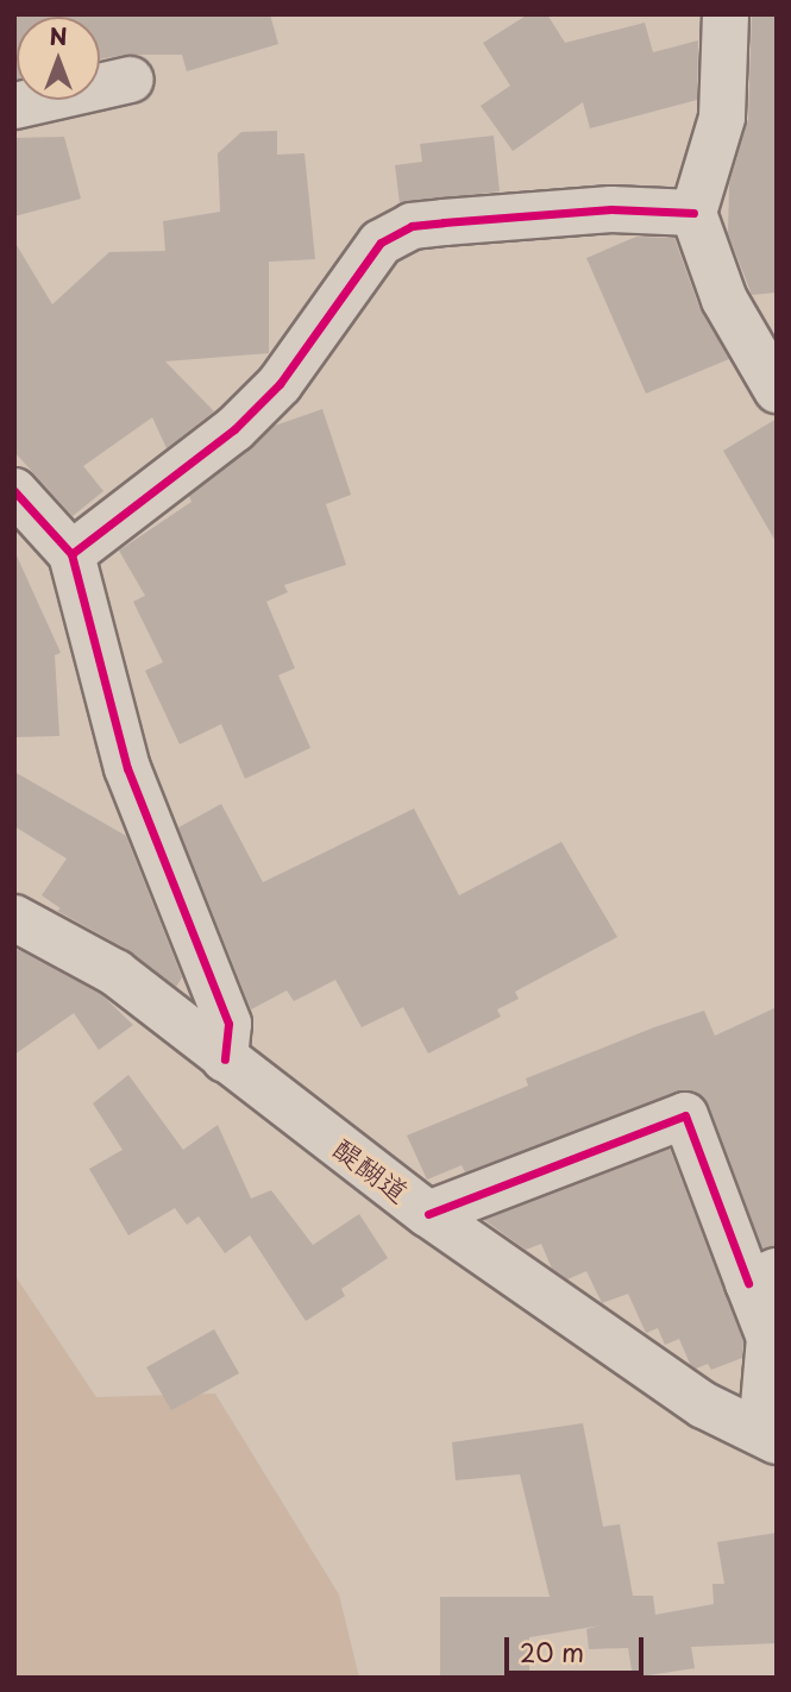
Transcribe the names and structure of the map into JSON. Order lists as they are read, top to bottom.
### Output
{
  "streets": {
    "street": ["醍醐道"]
  },
  "scale_bar": "20 m",
  "north": "top"
}
